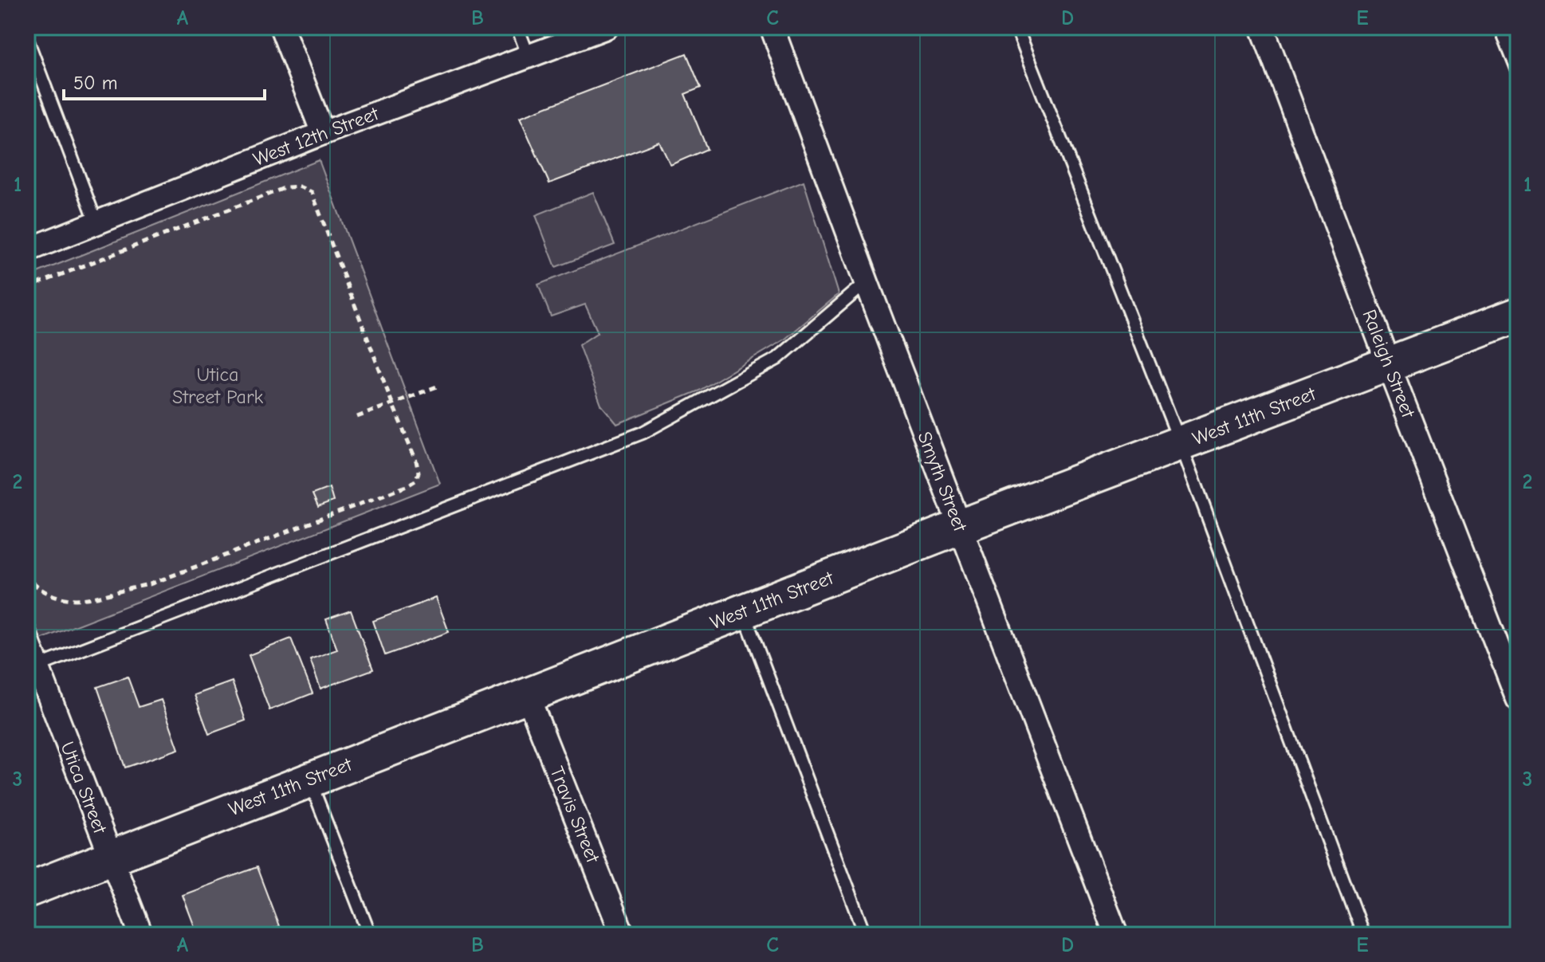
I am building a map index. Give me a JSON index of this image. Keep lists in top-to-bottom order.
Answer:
{
  "streets": {
    "main road": ["West 11th Street"],
    "street": [
      "West 12th Street",
      "Raleigh Street",
      "Smyth Street",
      "Utica Street",
      "Travis Street"
    ]
  },
  "crossings": [
    ["Raleigh Street", "West 11th Street"],
    ["West 11th Street", "Smyth Street"],
    ["West 11th Street", "Utica Street"],
    ["West 11th Street", "Travis Street"]
  ],
  "parks": ["Utica Street Park"],
  "scale_bar": "50 m",
  "grid": {
    "columns": [
      "A",
      "B",
      "C",
      "D",
      "E"
    ],
    "rows": ["1", "2", "3"]
  }
}
